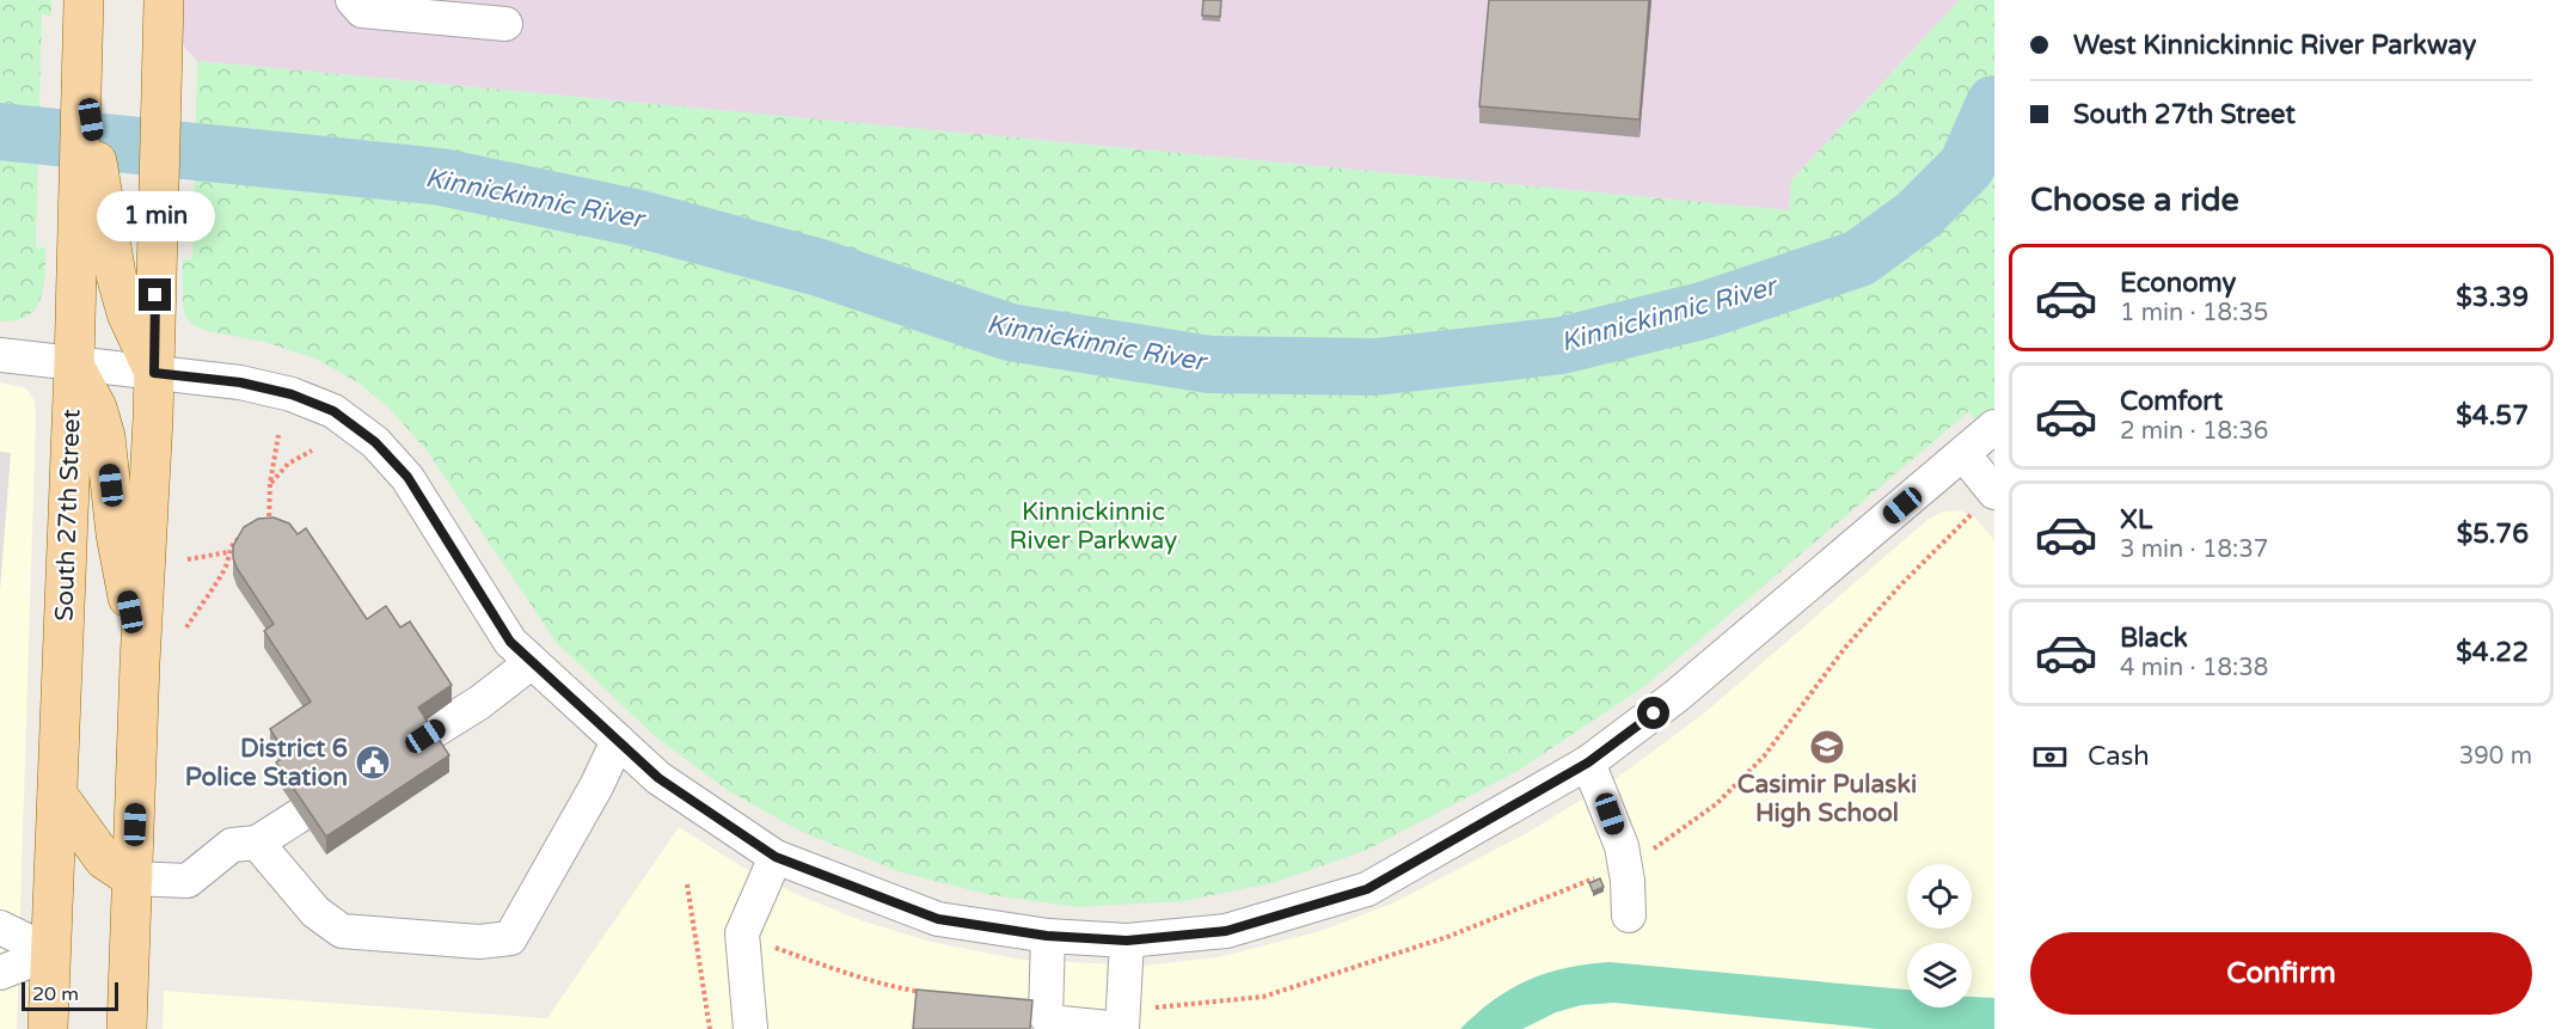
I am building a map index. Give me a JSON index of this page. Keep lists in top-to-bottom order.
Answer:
{
  "streets": {
    "main road": ["South 27th Street"]
  },
  "water": ["Kinnickinnic River"],
  "parks": ["Kinnickinnic River Parkway"],
  "places": {
    "school or university": ["Casimir Pulaski High School"],
    "public building": ["District 6 Police Station"]
  },
  "scale_bar": "20 m",
  "page": {
    "banner": ["West Kinnickinnic River Parkway", "South 27th Street"],
    "heading": "Choose a ride",
    "bubble": "1 min",
    "list": [
      {
        "name": "Economy",
        "note": "1 min · 18:35",
        "value": "$3.39"
      },
      {
        "name": "Comfort",
        "note": "2 min · 18:36",
        "value": "$4.57"
      },
      {
        "name": "XL",
        "note": "3 min · 18:37",
        "value": "$5.76"
      },
      {
        "name": "Black",
        "note": "4 min · 18:38",
        "value": "$4.22"
      }
    ],
    "pay": ["Cash", "390 m"],
    "buttons": "Confirm",
    "scale": "20 m"
  }
}
